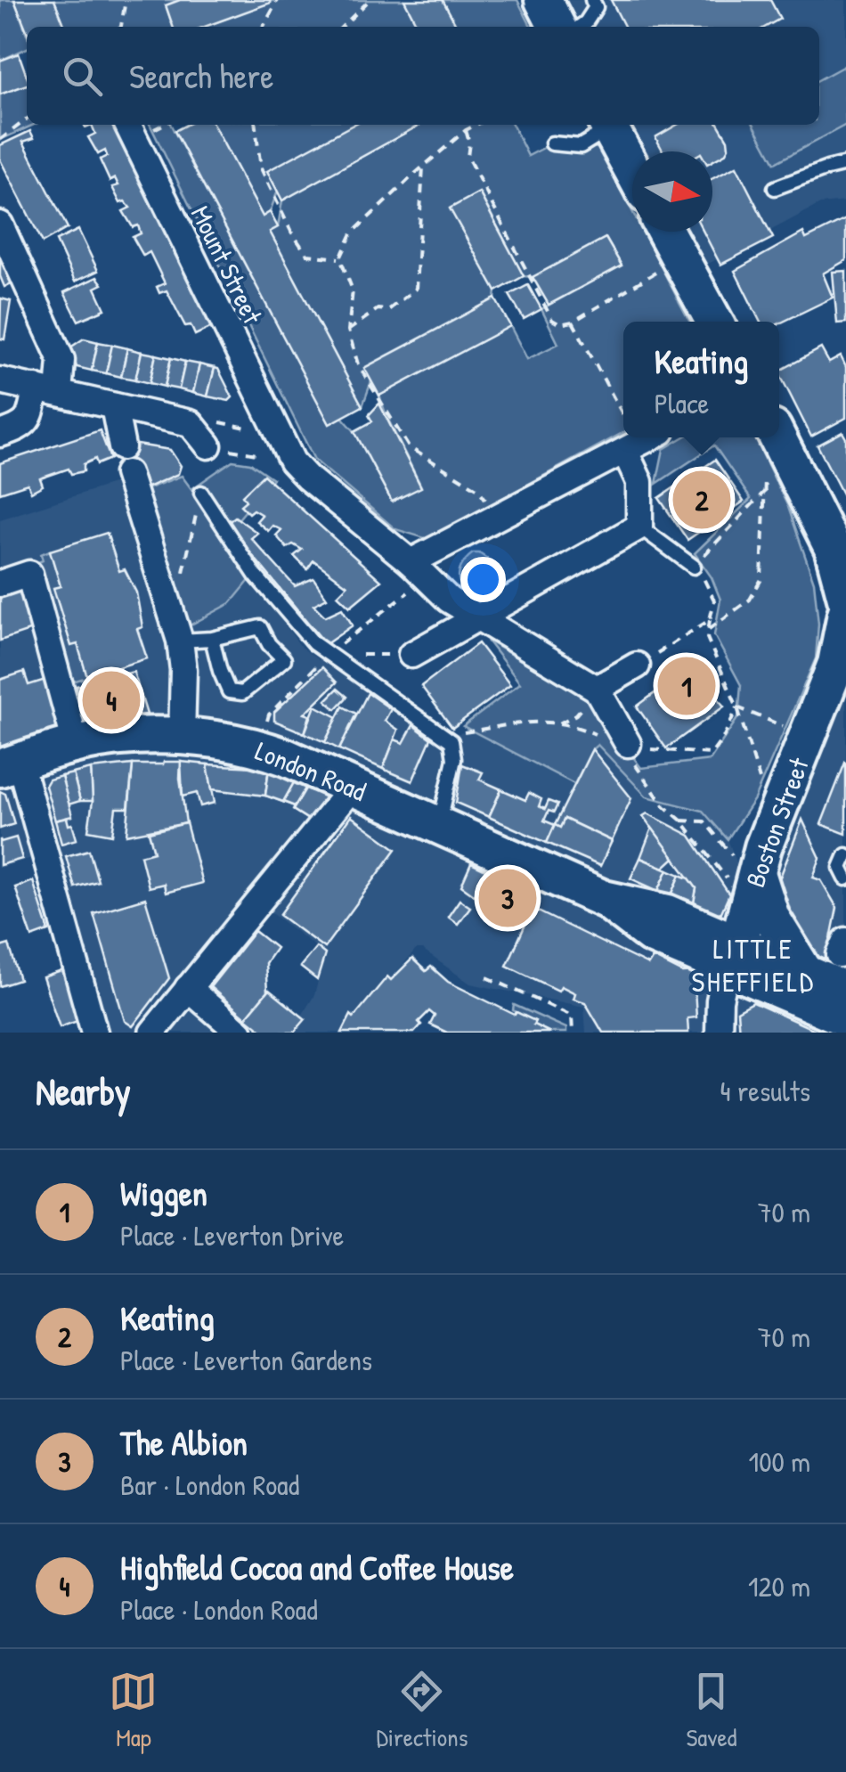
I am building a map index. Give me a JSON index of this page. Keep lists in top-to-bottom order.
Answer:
{
  "streets": {
    "main road": ["London Road", "Boston Street"],
    "street": ["Mount Street"]
  },
  "crossings": [
    ["London Road", "Boston Street"]
  ],
  "districts": ["LITTLE SHEFFIELD"],
  "north": "right",
  "page": {
    "search": "Search here",
    "popup": ["Keating", "Place"],
    "pins": [
      "2",
      "1",
      "4",
      "3"
    ],
    "heading": ["Nearby", "4 results"],
    "list": [
      {
        "mark": "1",
        "name": "Wiggen",
        "note": "Place · Leverton Drive",
        "value": "70 m"
      },
      {
        "mark": "2",
        "name": "Keating",
        "note": "Place · Leverton Gardens",
        "value": "70 m"
      },
      {
        "mark": "3",
        "name": "The Albion",
        "note": "Bar · London Road",
        "value": "100 m"
      },
      {
        "mark": "4",
        "name": "Highfield Cocoa and Coffee House",
        "note": "Place · London Road",
        "value": "120 m"
      }
    ],
    "nav": ["Map", "Directions", "Saved"]
  }
}
